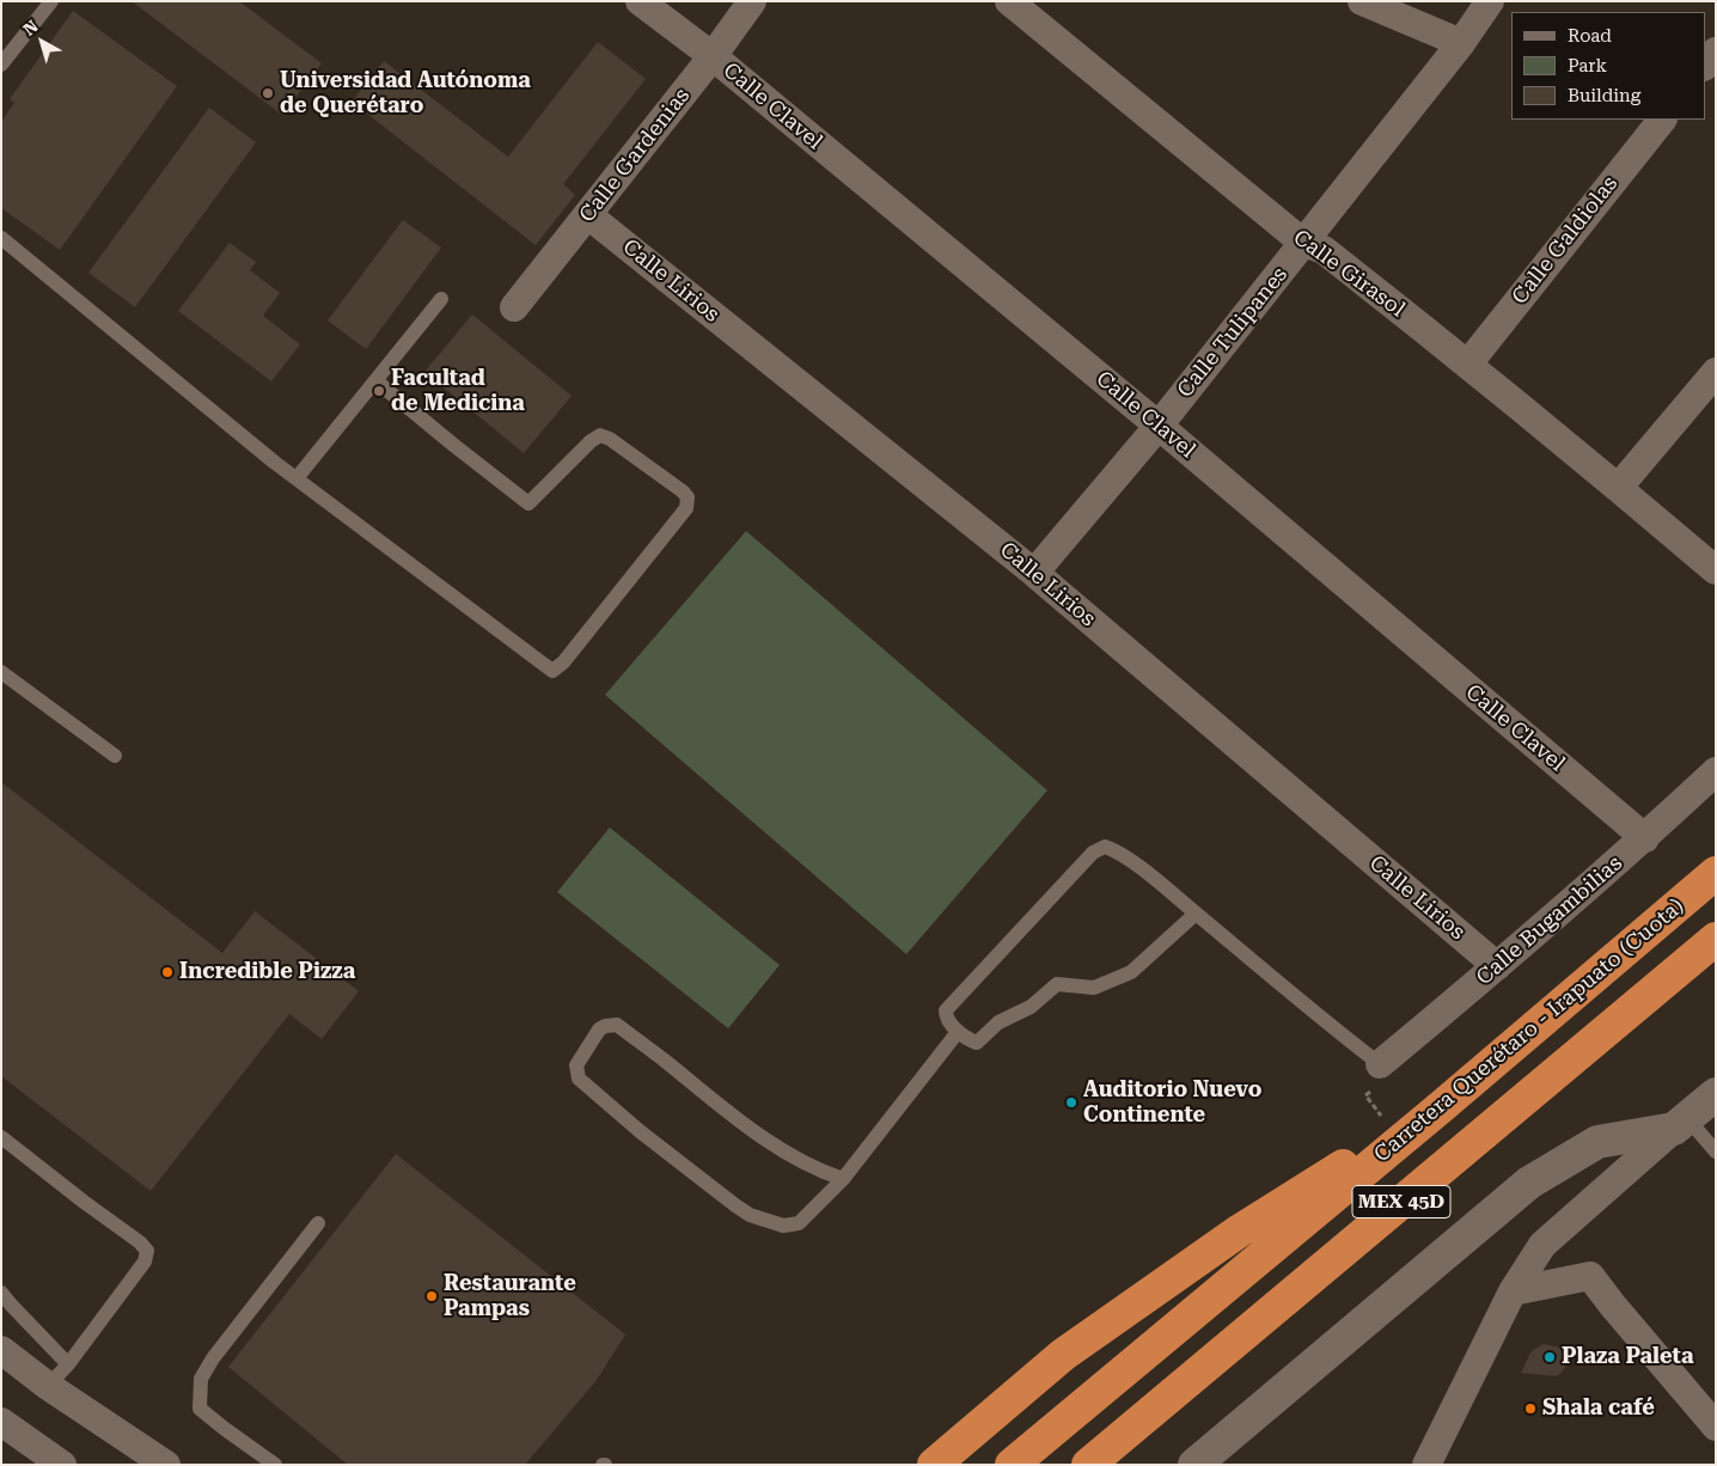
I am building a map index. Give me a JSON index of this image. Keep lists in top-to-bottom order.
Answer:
{
  "streets": {
    "highway": ["Carretera Querétaro - Irapuato (Cuota)", "MEX 45D"],
    "street": [
      "Calle Clavel",
      "Calle Gardenias",
      "Calle Galdiolas",
      "Calle Girasol",
      "Calle Lirios",
      "Calle Tulipanes",
      "Calle Bugambilias"
    ]
  },
  "crossings": [
    ["Calle Clavel", "Calle Gardenias"],
    ["Calle Clavel", "Calle Tulipanes"],
    ["Calle Clavel", "Calle Bugambilias"],
    ["Calle Gardenias", "Calle Lirios"],
    ["Calle Galdiolas", "Calle Girasol"],
    ["Calle Girasol", "Calle Tulipanes"],
    ["Calle Lirios", "Calle Tulipanes"],
    ["Calle Lirios", "Calle Bugambilias"]
  ],
  "places": [
    "Universidad Autónoma de Querétaro",
    "Facultad de Medicina",
    "Incredible Pizza",
    "Auditorio Nuevo Continente",
    "Restaurante Pampas",
    "Plaza Paleta",
    "Shala café"
  ],
  "legend": ["Road", "Park", "Building"],
  "north": "top left"
}
